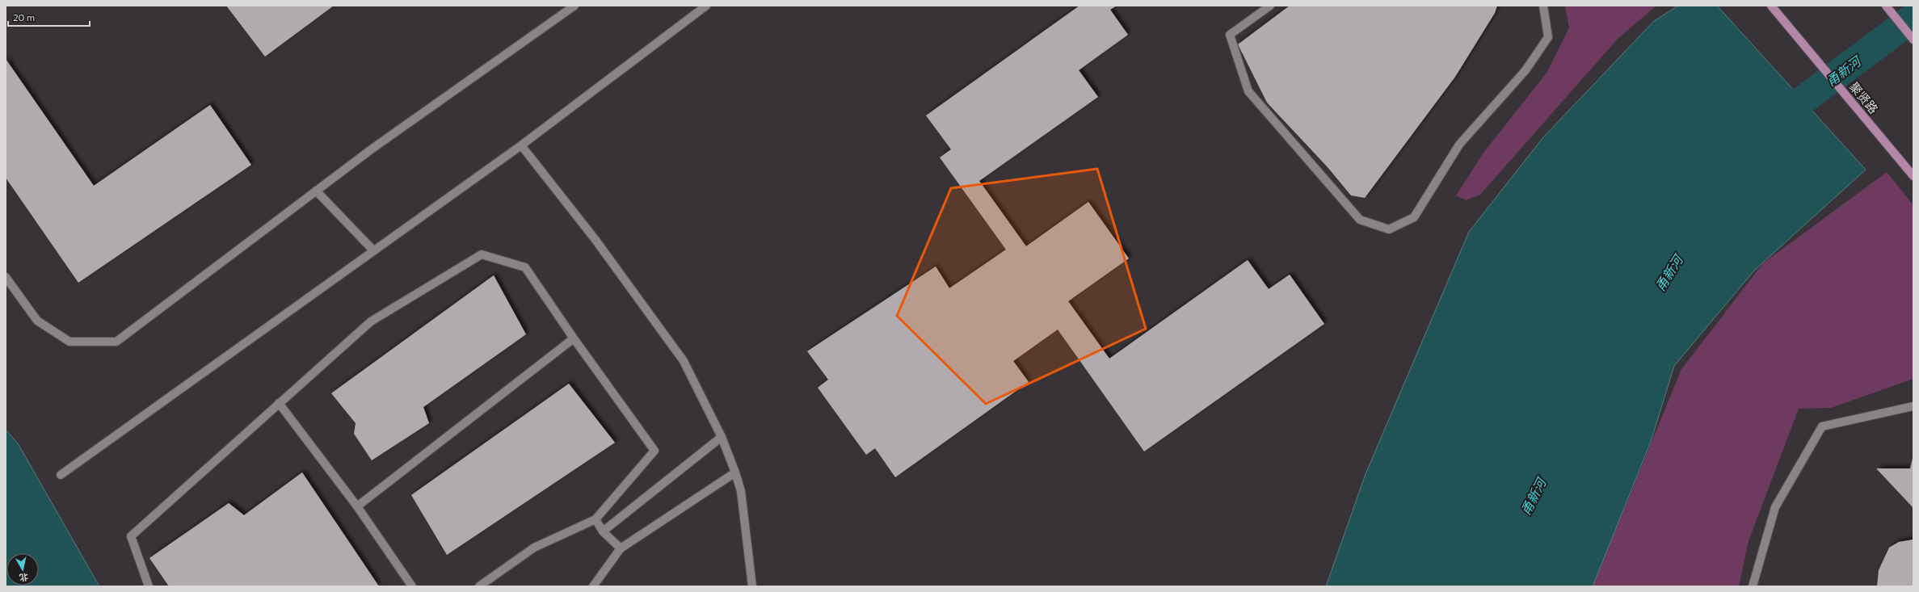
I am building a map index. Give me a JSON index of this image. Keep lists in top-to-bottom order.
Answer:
{
  "streets": {
    "main road": ["聚贤路"]
  },
  "water": ["甬新河"],
  "scale_bar": "20 m",
  "north": "bottom"
}
